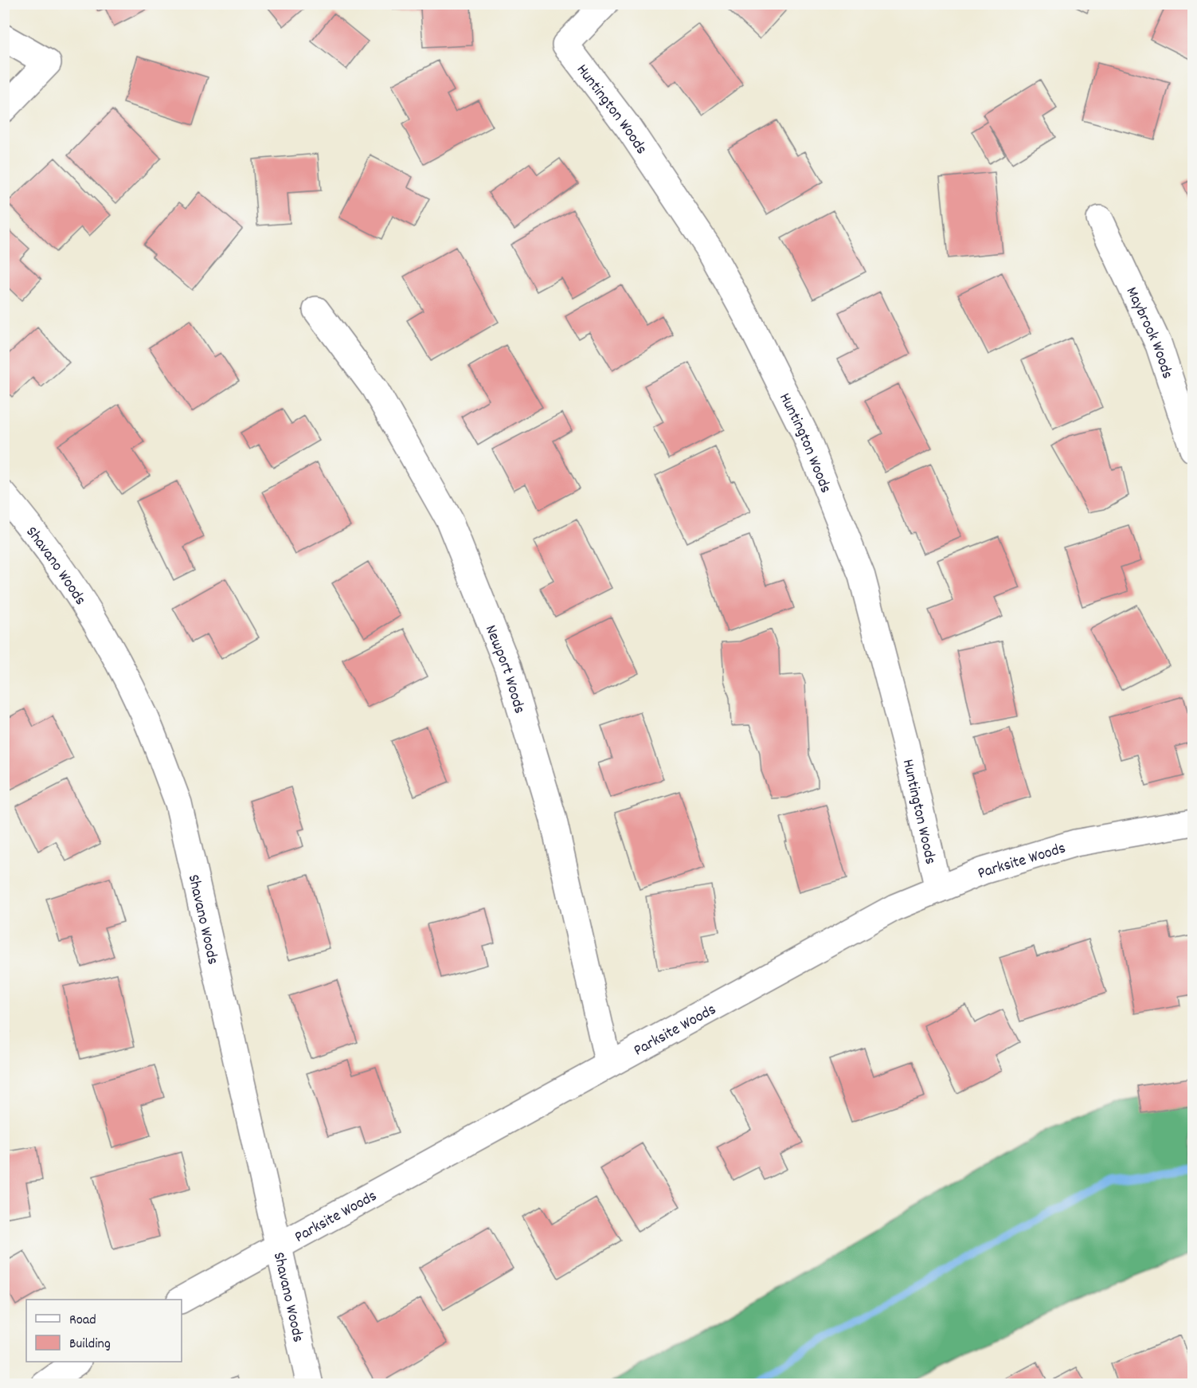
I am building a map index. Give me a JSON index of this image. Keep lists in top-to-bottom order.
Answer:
{
  "streets": {
    "street": [
      "Huntington Woods",
      "Maybrook Woods",
      "Shavano Woods",
      "Newport Woods",
      "Parksite Woods"
    ]
  },
  "crossings": [
    ["Huntington Woods", "Parksite Woods"],
    ["Shavano Woods", "Parksite Woods"],
    ["Newport Woods", "Parksite Woods"]
  ],
  "legend": ["Road", "Building"]
}
